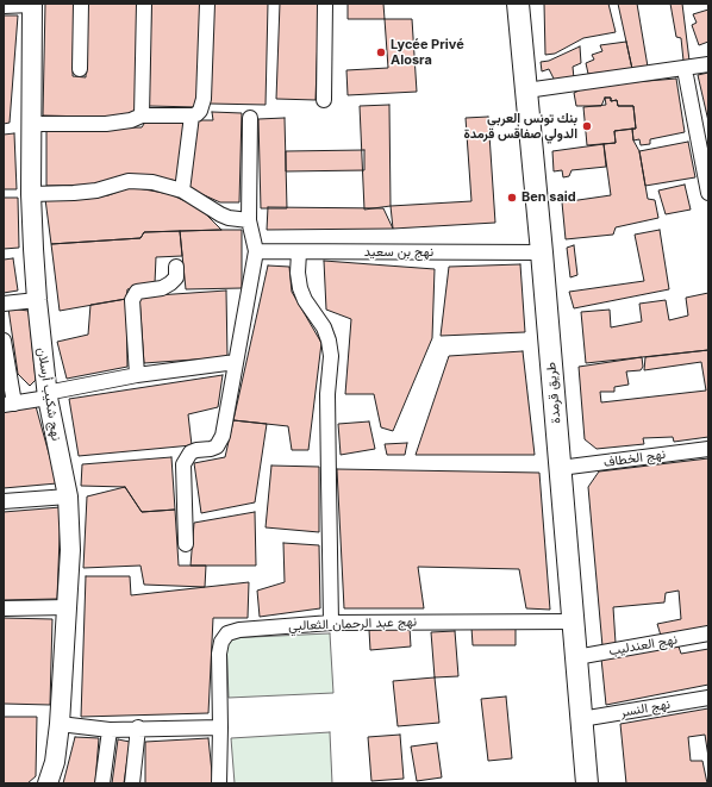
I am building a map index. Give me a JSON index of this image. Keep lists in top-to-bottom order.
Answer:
{
  "streets": {
    "main road": ["طريق قرمدة"],
    "street": [
      "نهج بن سعيد",
      "نهج شكيب أرسلان",
      "نهج الخطاف",
      "نهج عبد الرحمان الثعالبي",
      "نهج العندليب",
      "نهج النسر"
    ]
  },
  "crossings": [
    ["نهج بن سعيد", "طريق قرمدة"],
    ["طريق قرمدة", "نهج الخطاف"],
    ["طريق قرمدة", "نهج عبد الرحمان الثعالبي"],
    ["طريق قرمدة", "نهج العندليب"],
    ["طريق قرمدة", "نهج النسر"]
  ],
  "places": ["Lycée Privé Alosra", "بنك تونس العربي الدولي صفاقس قرمدة", "Ben said"]
}
